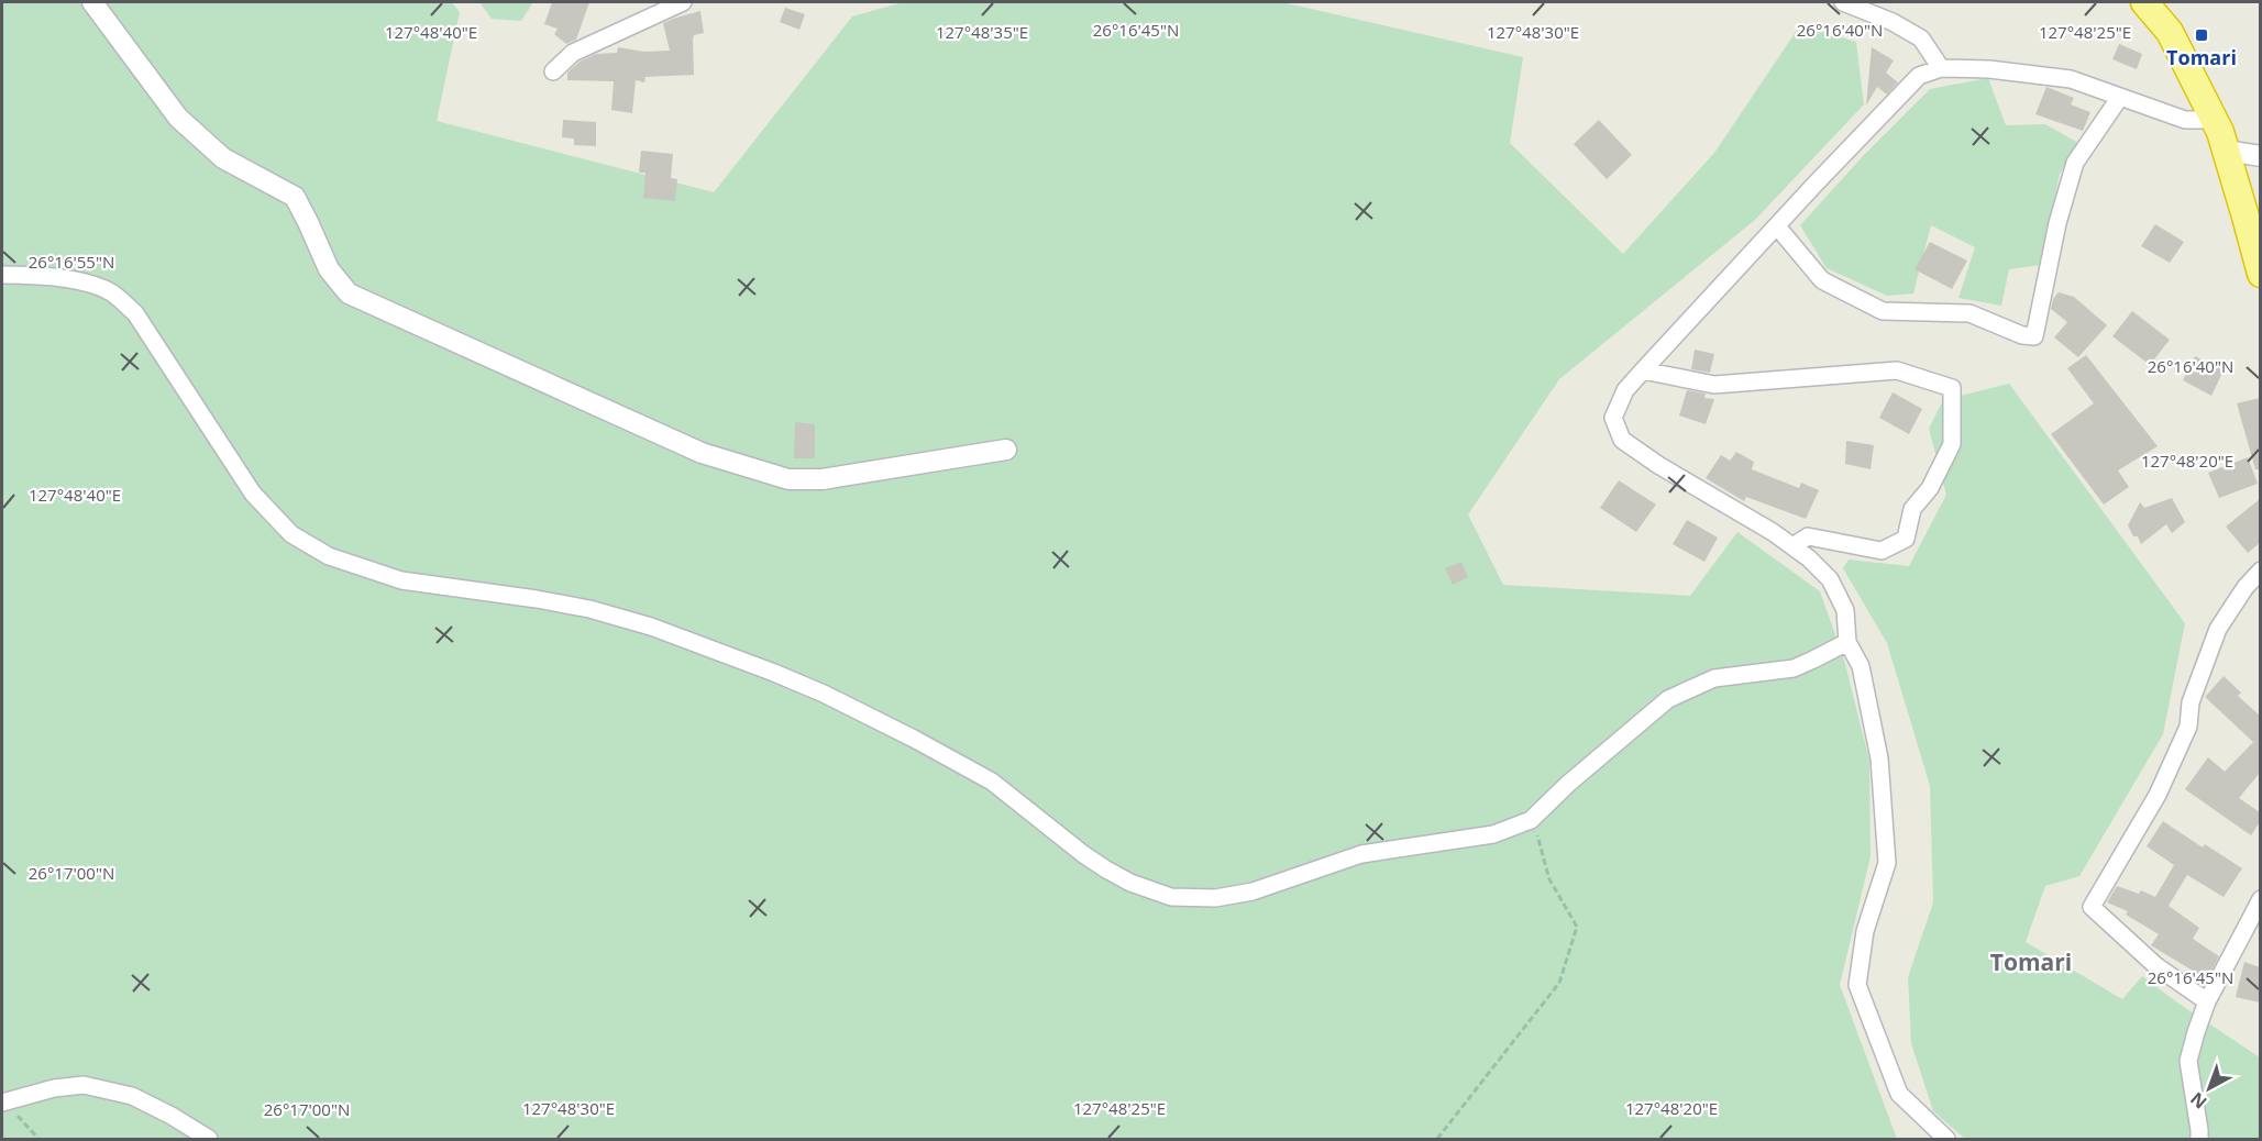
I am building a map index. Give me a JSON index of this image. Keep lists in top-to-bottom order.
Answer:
{
  "districts": ["Tomari"],
  "places": {
    "transit": ["Tomari"]
  },
  "north": "bottom left",
  "coordinates": [
    "26°16'45\"N",
    "26°16'40\"N",
    "127°48'40\"E",
    "127°48'35\"E",
    "127°48'30\"E",
    "127°48'25\"E",
    "26°16'55\"N",
    "127°48'20\"E",
    "26°17'00\"N"
  ]
}
